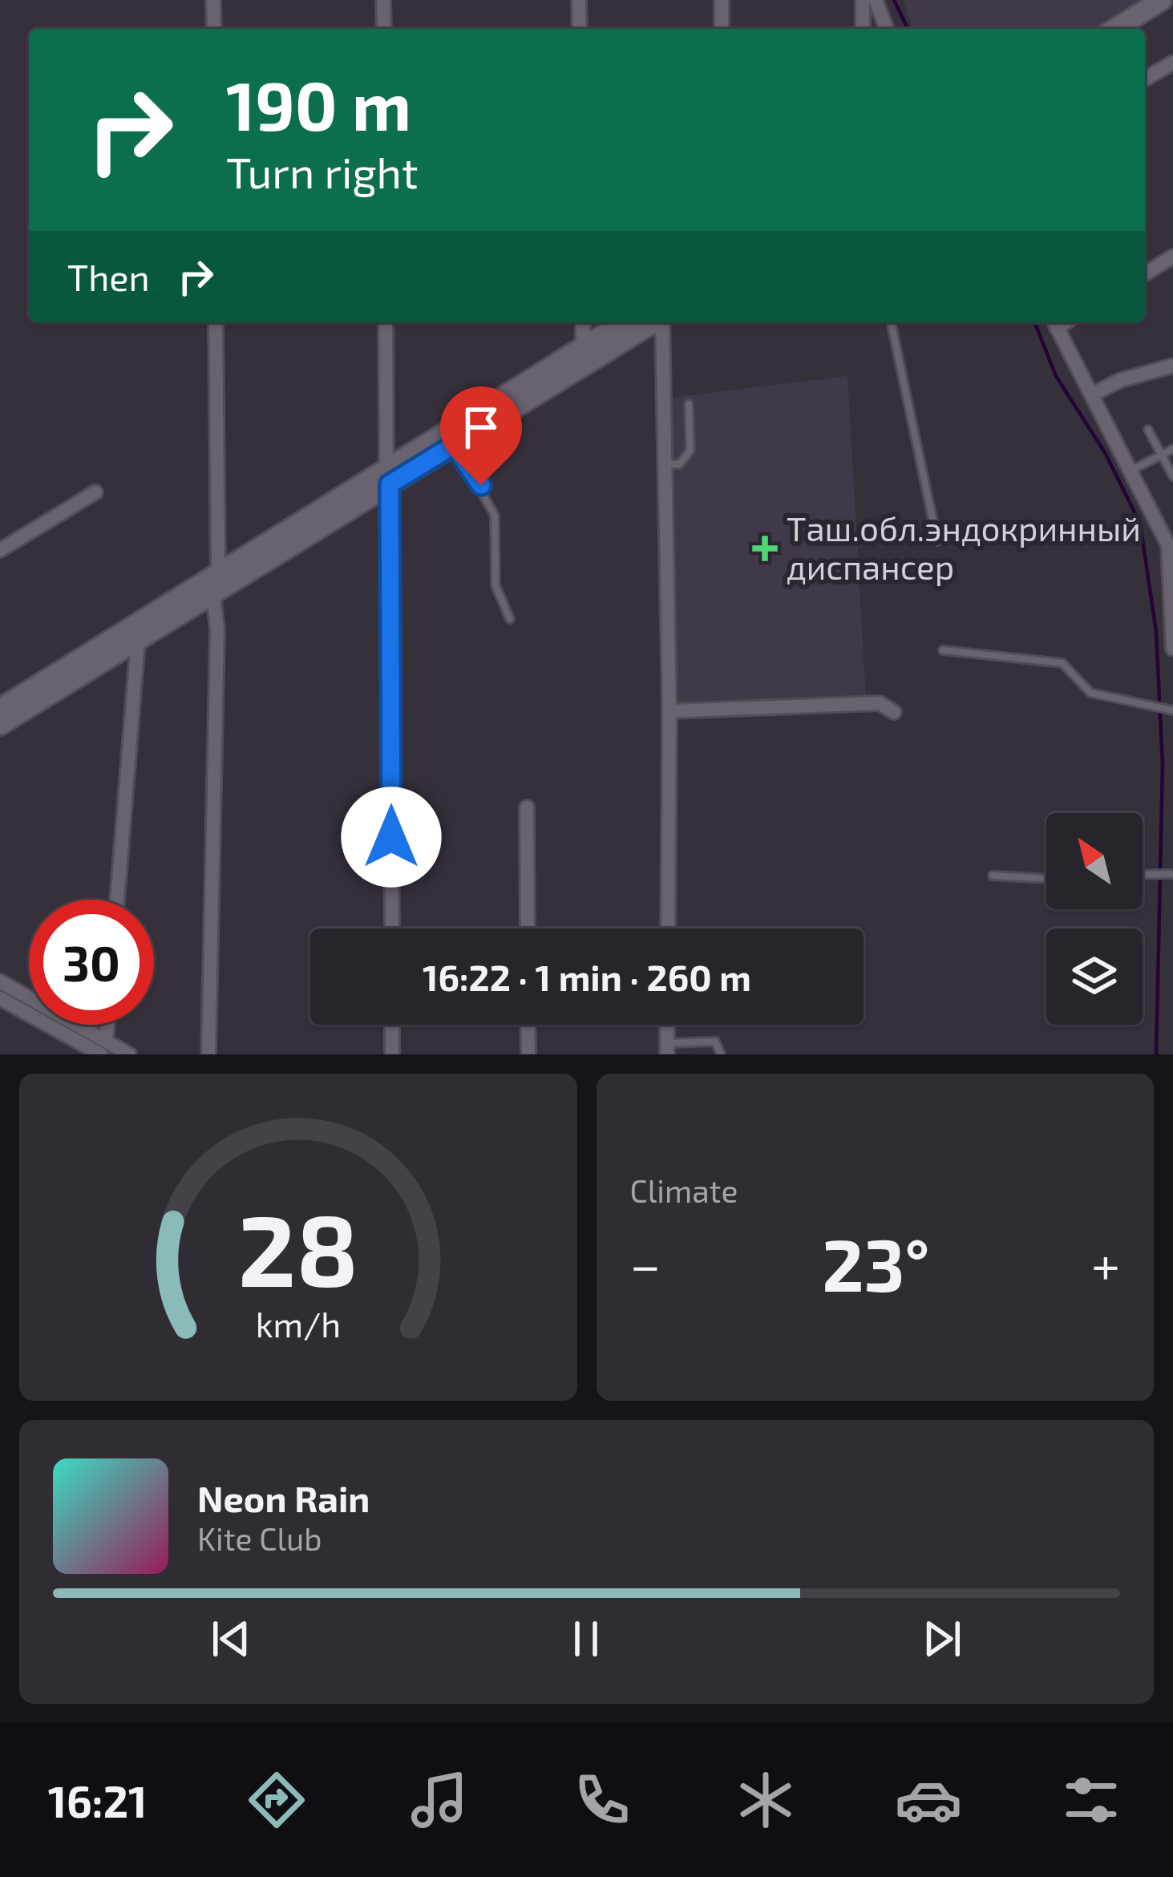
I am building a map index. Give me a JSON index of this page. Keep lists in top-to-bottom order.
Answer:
{
  "places": {
    "health": ["Таш.обл.эндокринный диспансер"]
  },
  "north": "top left",
  "page": {
    "turn": ["190 m", "Turn right"],
    "then": "Then",
    "limit": "30",
    "trip": "16:22 · 1 min · 260 m",
    "tile": "Climate",
    "heat": ["−", "23°", "+"],
    "song": ["Neon Rain", "Kite Club"],
    "tabs": "16:21",
    "gauge": ["28", "km/h"]
  }
}
